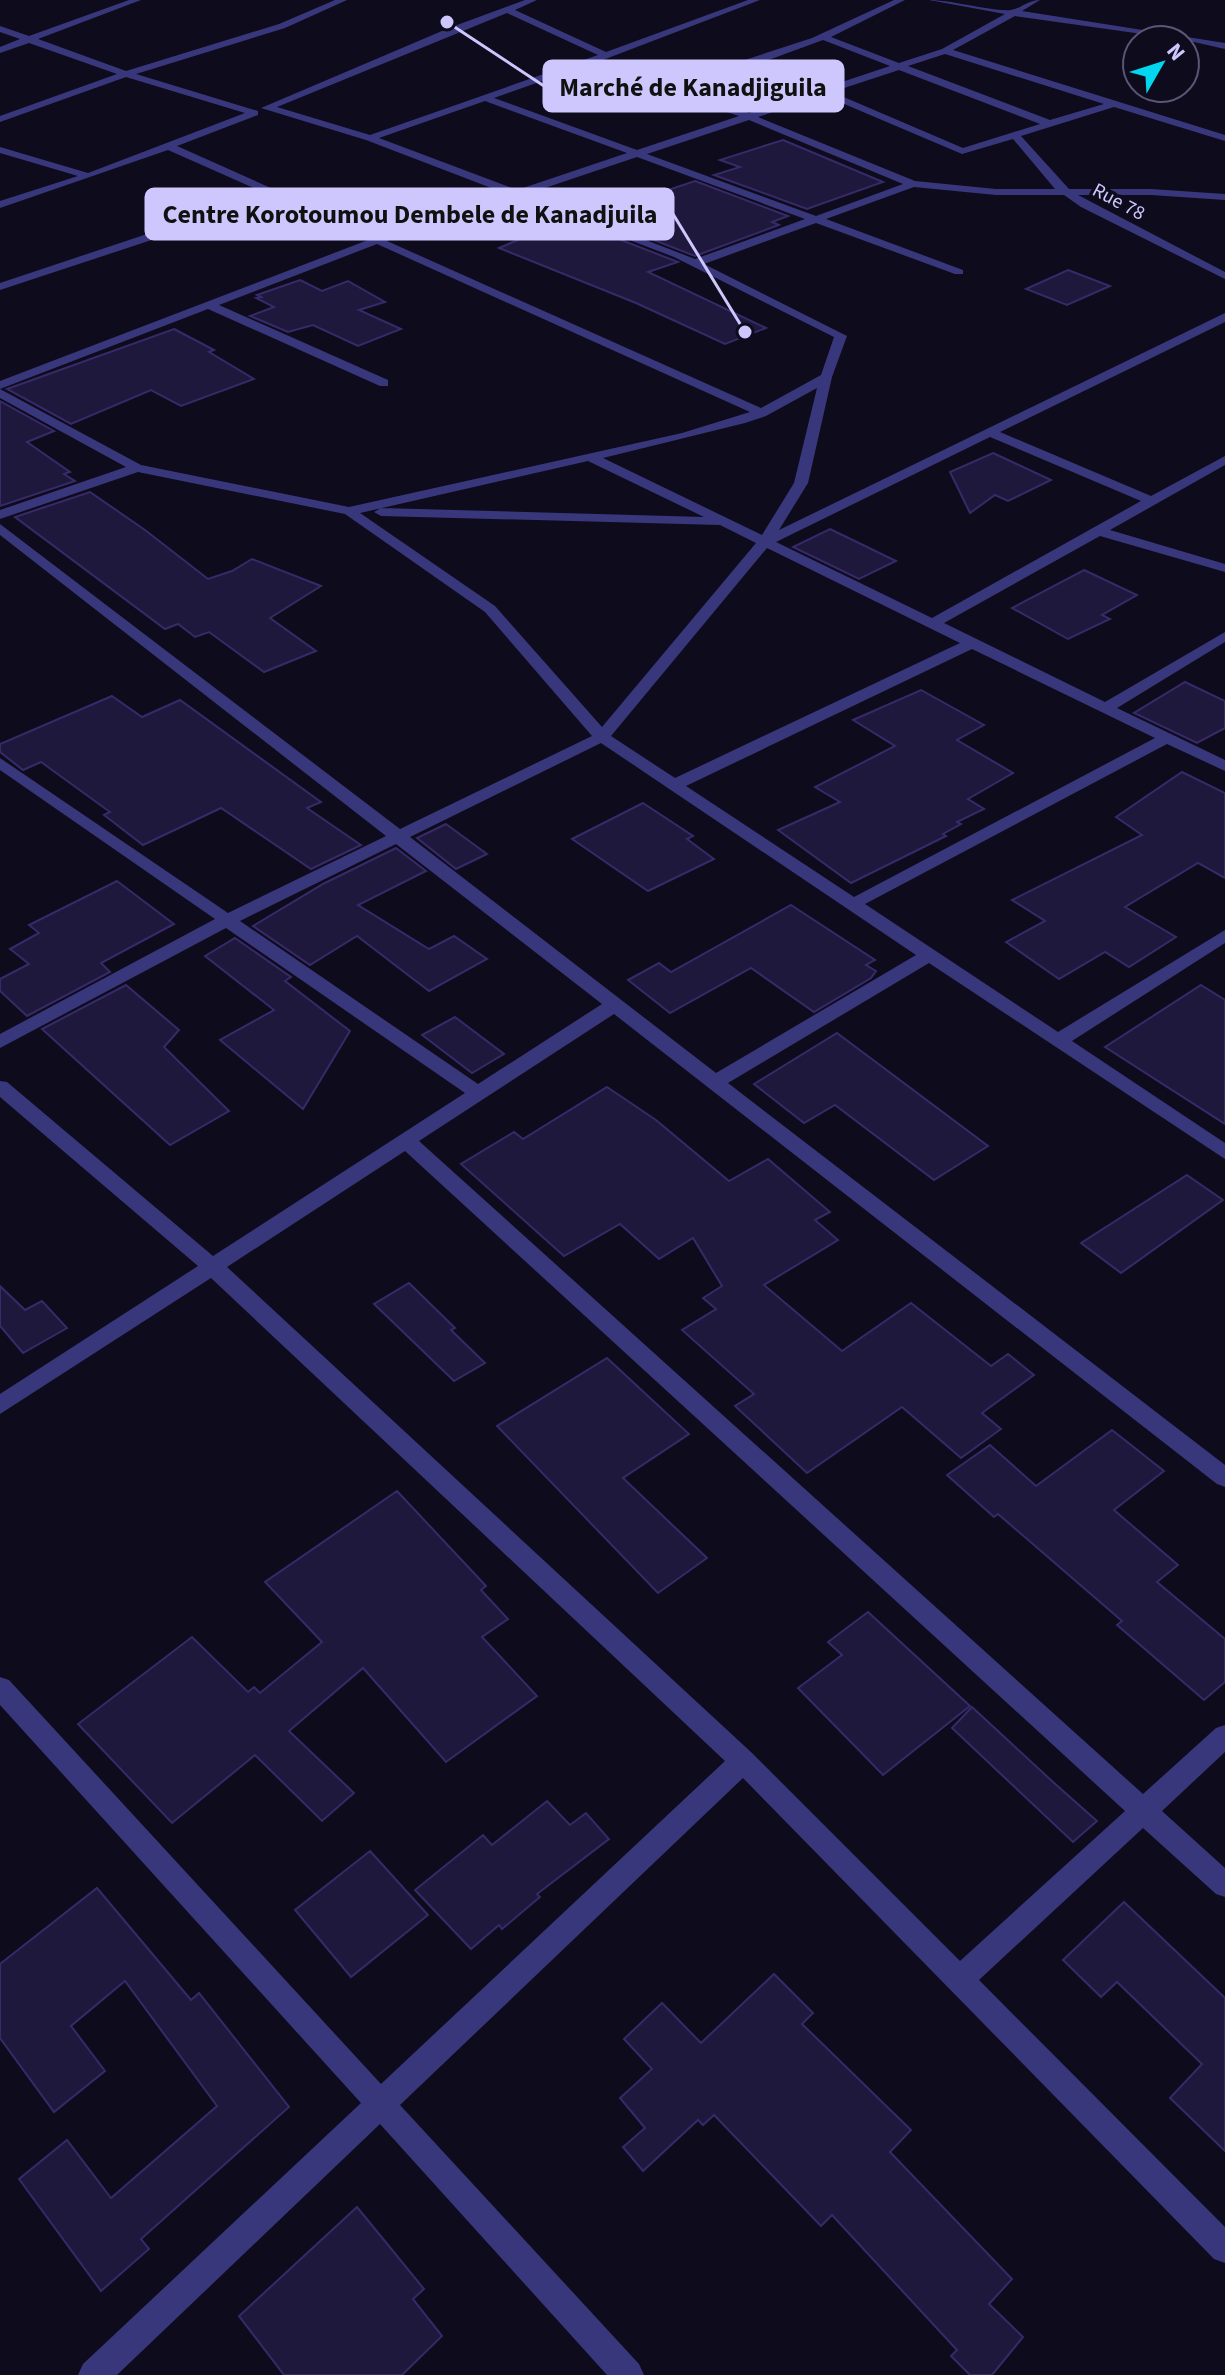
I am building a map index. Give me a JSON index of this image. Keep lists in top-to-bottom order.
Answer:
{
  "streets": {
    "street": ["Rue 78"]
  },
  "places": ["Marché de Kanadjiguila", "Centre Korotoumou Dembele de Kanadjuila"],
  "north": "top right"
}
